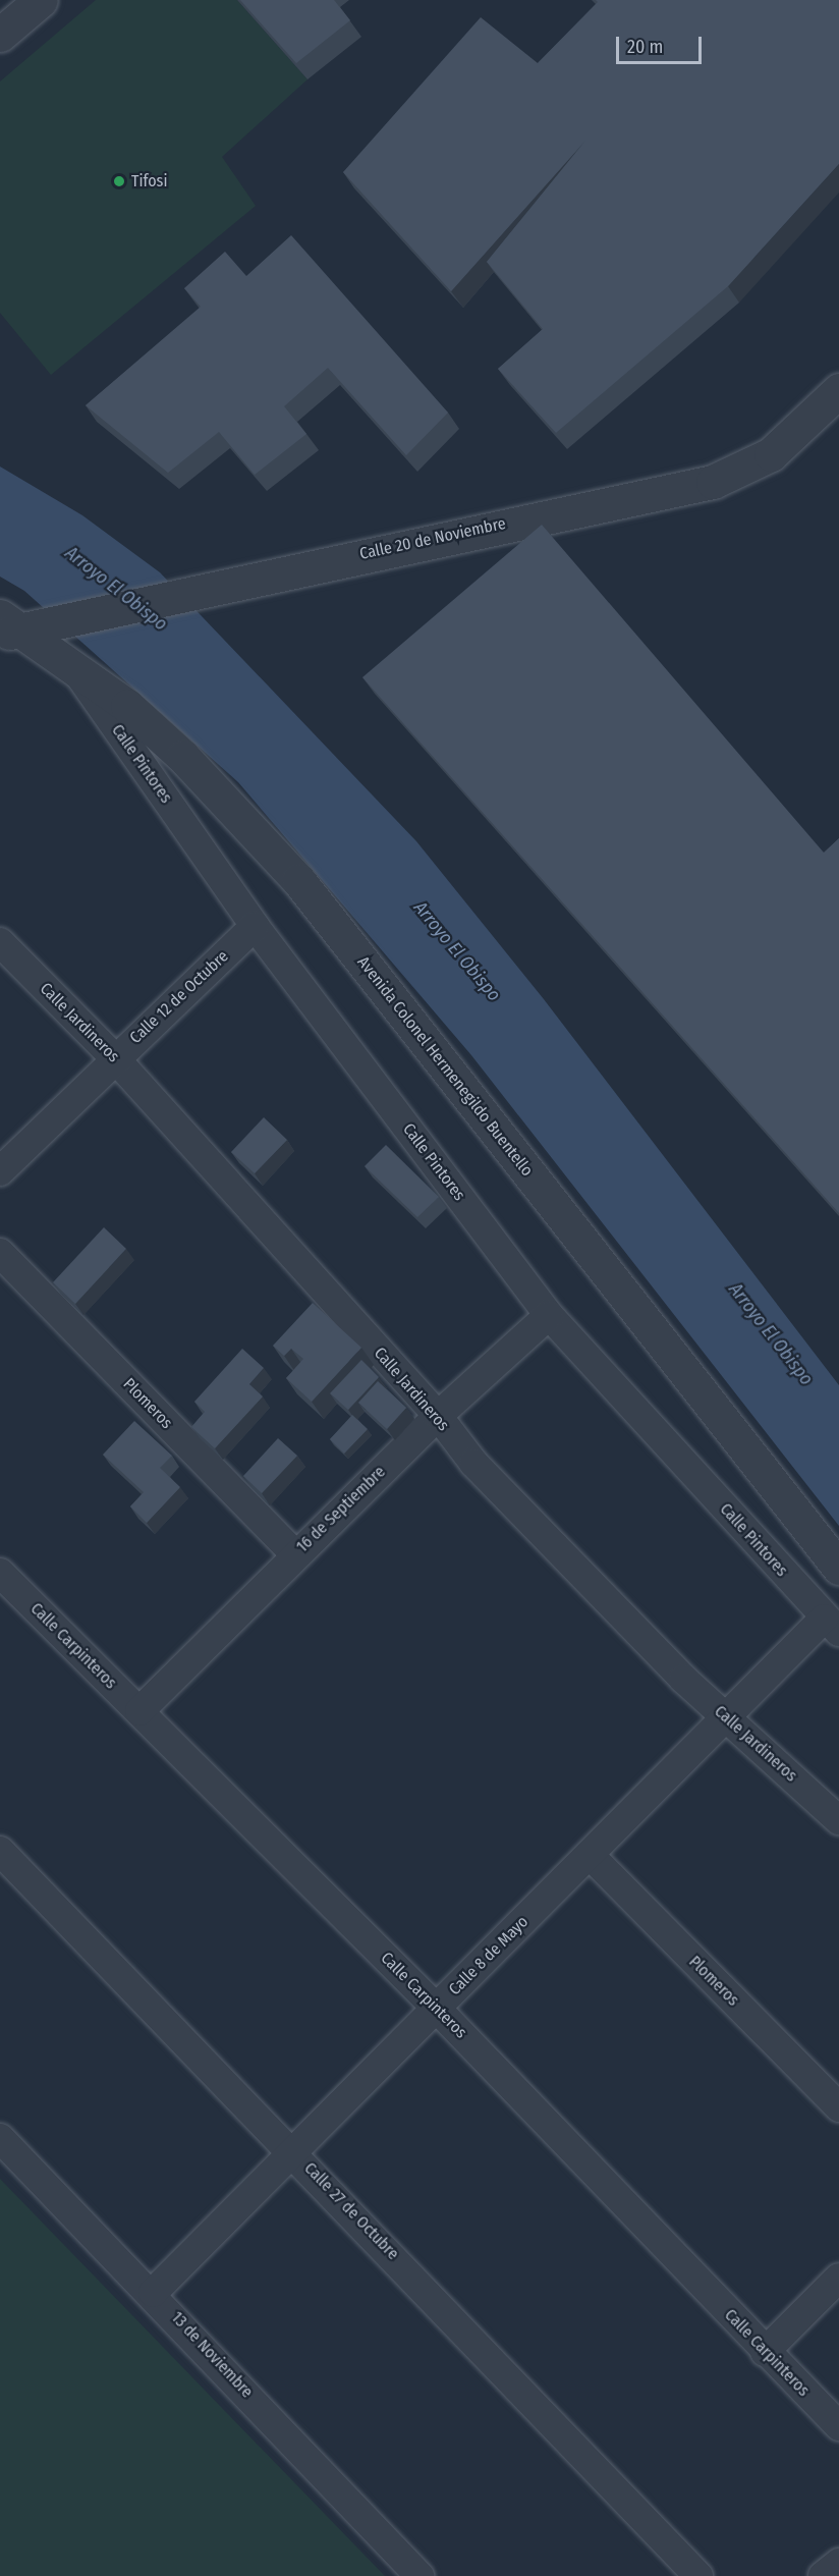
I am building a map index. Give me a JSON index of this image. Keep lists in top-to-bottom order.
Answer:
{
  "streets": {
    "street": [
      "Calle 20 de Noviembre",
      "Calle Pintores",
      "Calle 12 de Octubre",
      "Calle Jardineros",
      "Avenida Colonel Hermenegildo Buentello",
      "Plomeros",
      "16 de Septiembre",
      "Calle Carpinteros",
      "Calle 8 de Mayo",
      "Calle 27 de Octubre",
      "13 de Noviembre"
    ]
  },
  "crossings": [
    ["Calle 20 de Noviembre", "Avenida Colonel Hermenegildo Buentello"],
    ["Calle Pintores", "Calle 12 de Octubre"],
    ["Calle Pintores", "Avenida Colonel Hermenegildo Buentello"],
    ["Calle Pintores", "16 de Septiembre"],
    ["Calle Pintores", "Calle 8 de Mayo"],
    ["Calle 12 de Octubre", "Calle Jardineros"],
    ["Calle Jardineros", "16 de Septiembre"],
    ["Calle Jardineros", "Calle 8 de Mayo"],
    ["Plomeros", "16 de Septiembre"],
    ["Plomeros", "Calle 8 de Mayo"],
    ["16 de Septiembre", "Calle Carpinteros"],
    ["Calle Carpinteros", "Calle 8 de Mayo"],
    ["Calle 8 de Mayo", "Calle 27 de Octubre"],
    ["Calle 8 de Mayo", "13 de Noviembre"]
  ],
  "water": ["Arroyo El Obispo"],
  "places": ["Tifosi"],
  "scale_bar": "20 m"
}
